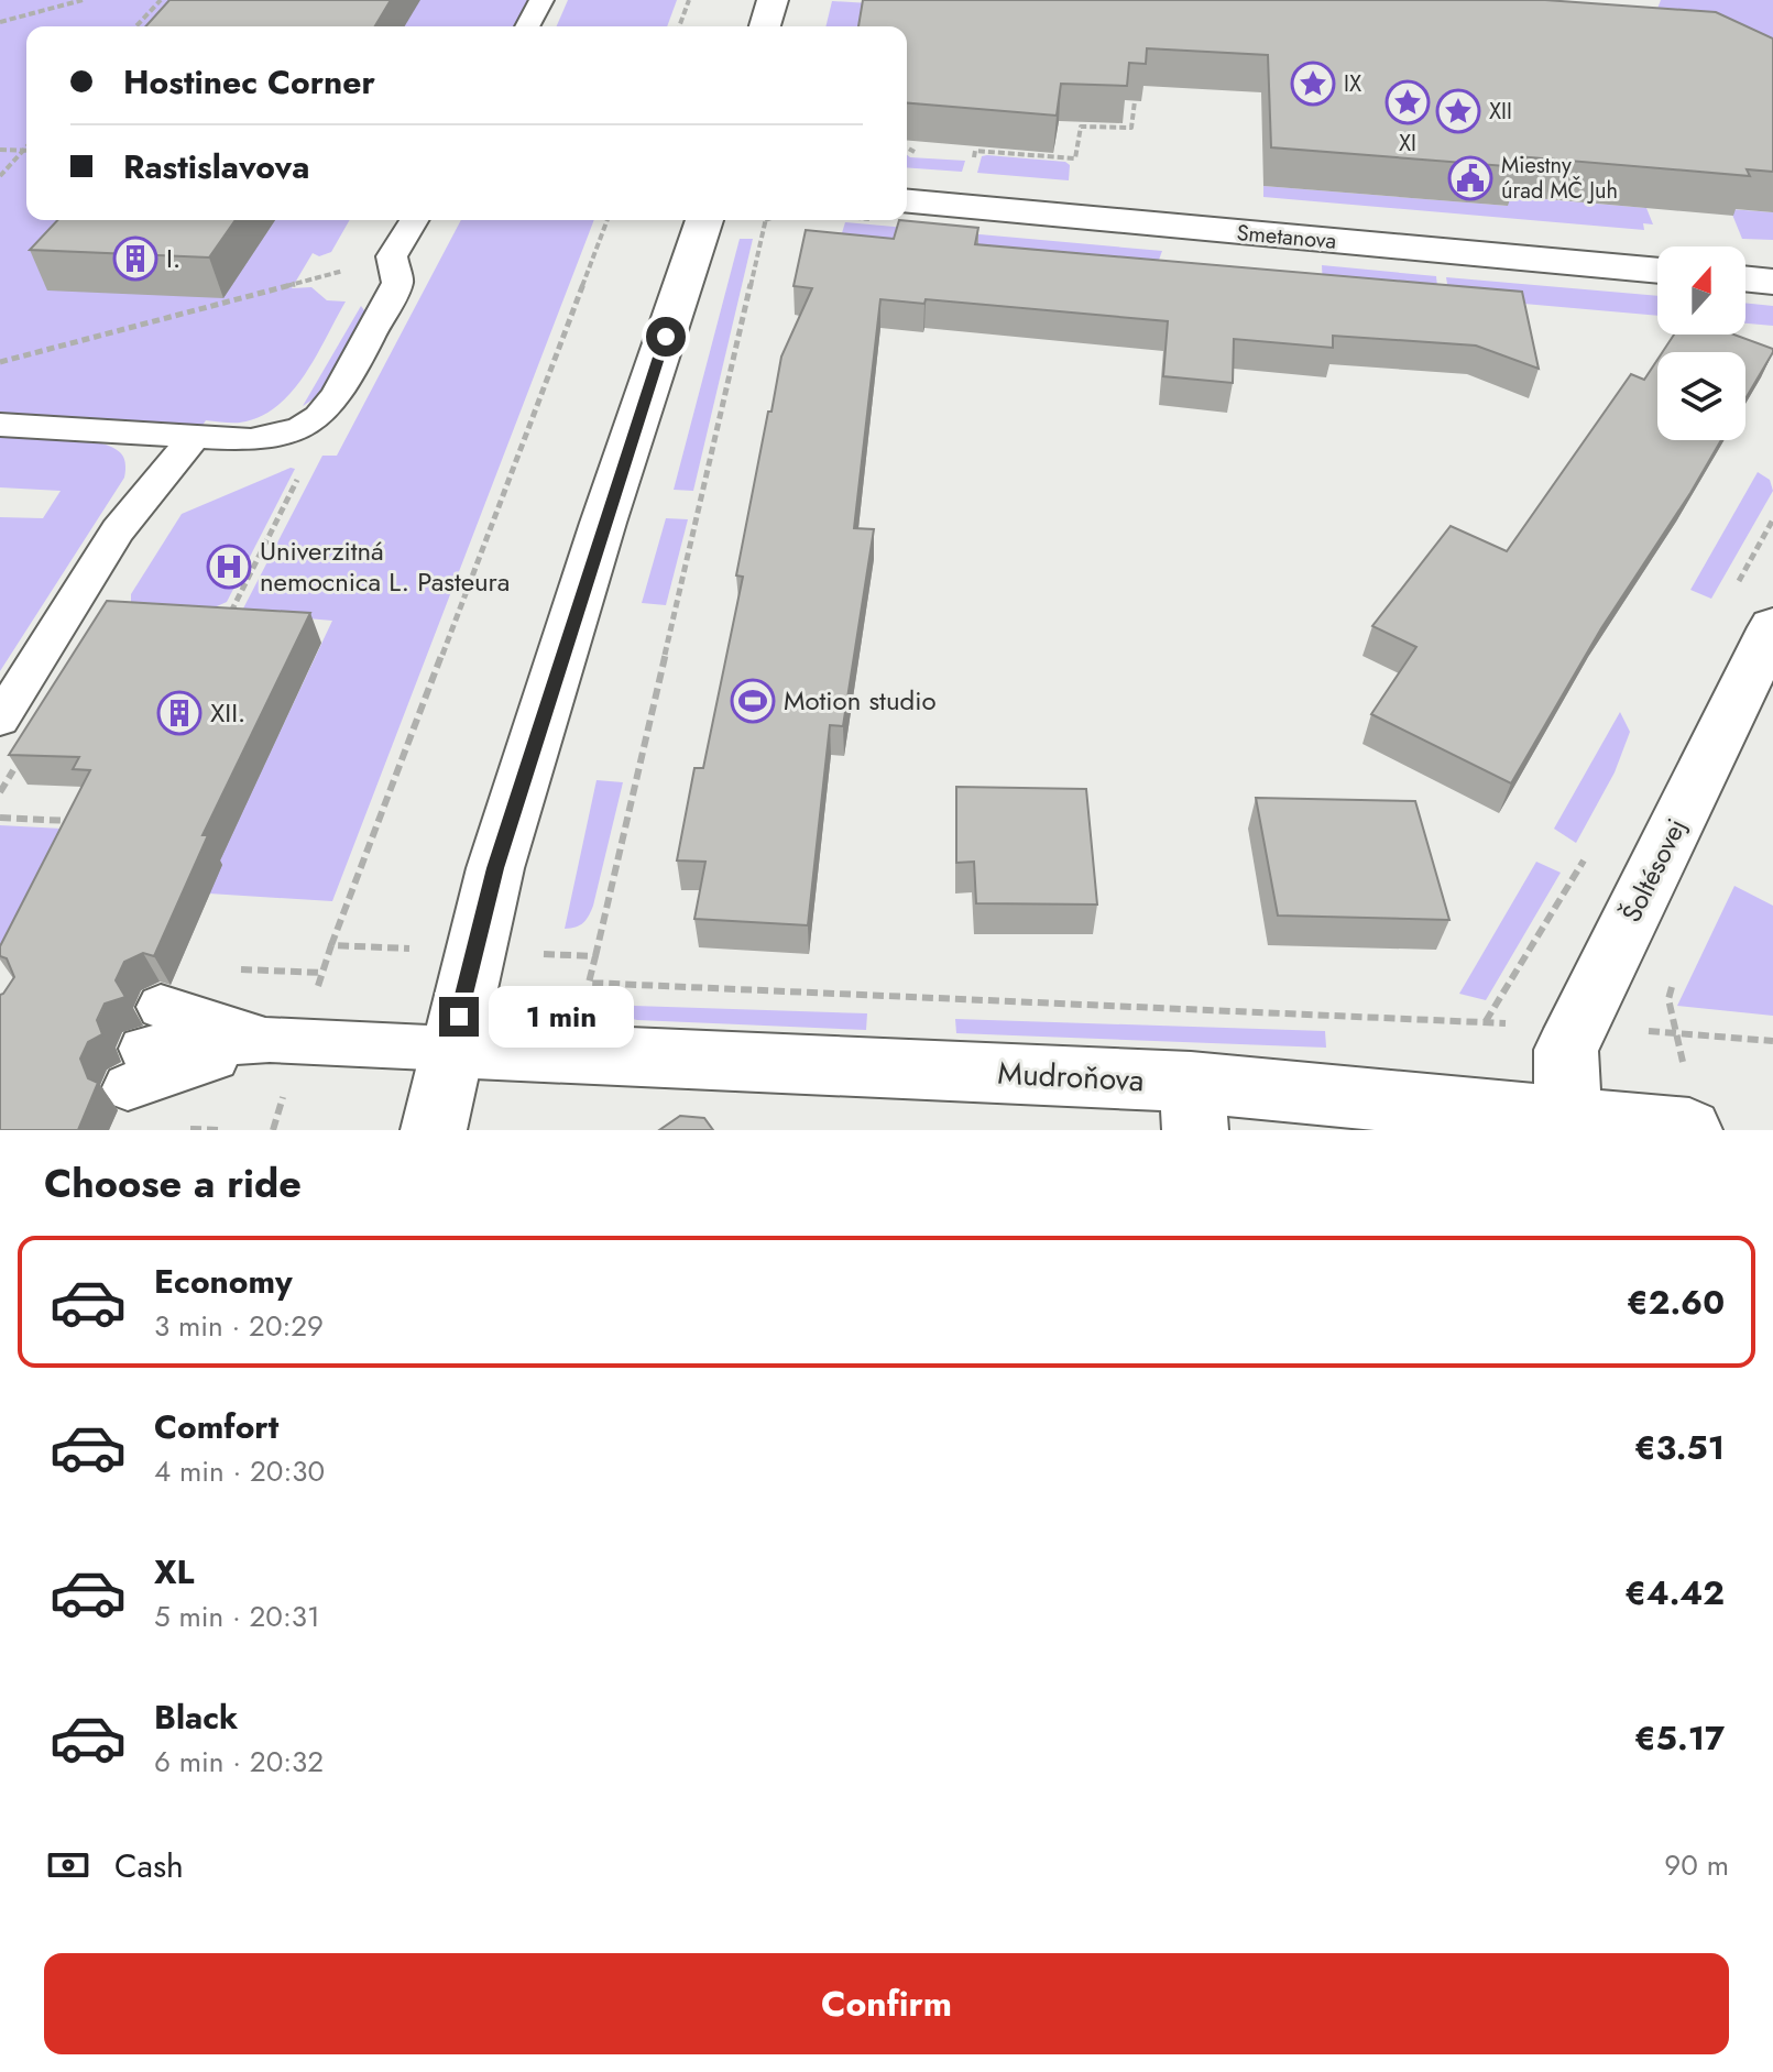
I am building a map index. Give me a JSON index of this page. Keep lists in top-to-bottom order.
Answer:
{
  "streets": {
    "street": ["Smetanova", "Šoltésovej", "Mudroňova"]
  },
  "crossings": [
    ["Šoltésovej", "Mudroňova"]
  ],
  "places": {
    "place": ["IX", "XI", "XII"],
    "public building": ["Miestny úrad MČ Juh"],
    "building": ["I.", "XII."],
    "hospital": ["Univerzitná nemocnica L. Pasteura"],
    "sports": ["Motion studio"]
  },
  "north": "top",
  "page": {
    "banner": ["Hostinec Corner", "Rastislavova"],
    "bubble": "1 min",
    "heading": "Choose a ride",
    "list": [
      {
        "name": "Economy",
        "note": "3 min · 20:29",
        "value": "€2.60"
      },
      {
        "name": "Comfort",
        "note": "4 min · 20:30",
        "value": "€3.51"
      },
      {
        "name": "XL",
        "note": "5 min · 20:31",
        "value": "€4.42"
      },
      {
        "name": "Black",
        "note": "6 min · 20:32",
        "value": "€5.17"
      }
    ],
    "pay": ["Cash", "90 m"],
    "buttons": "Confirm"
  }
}
